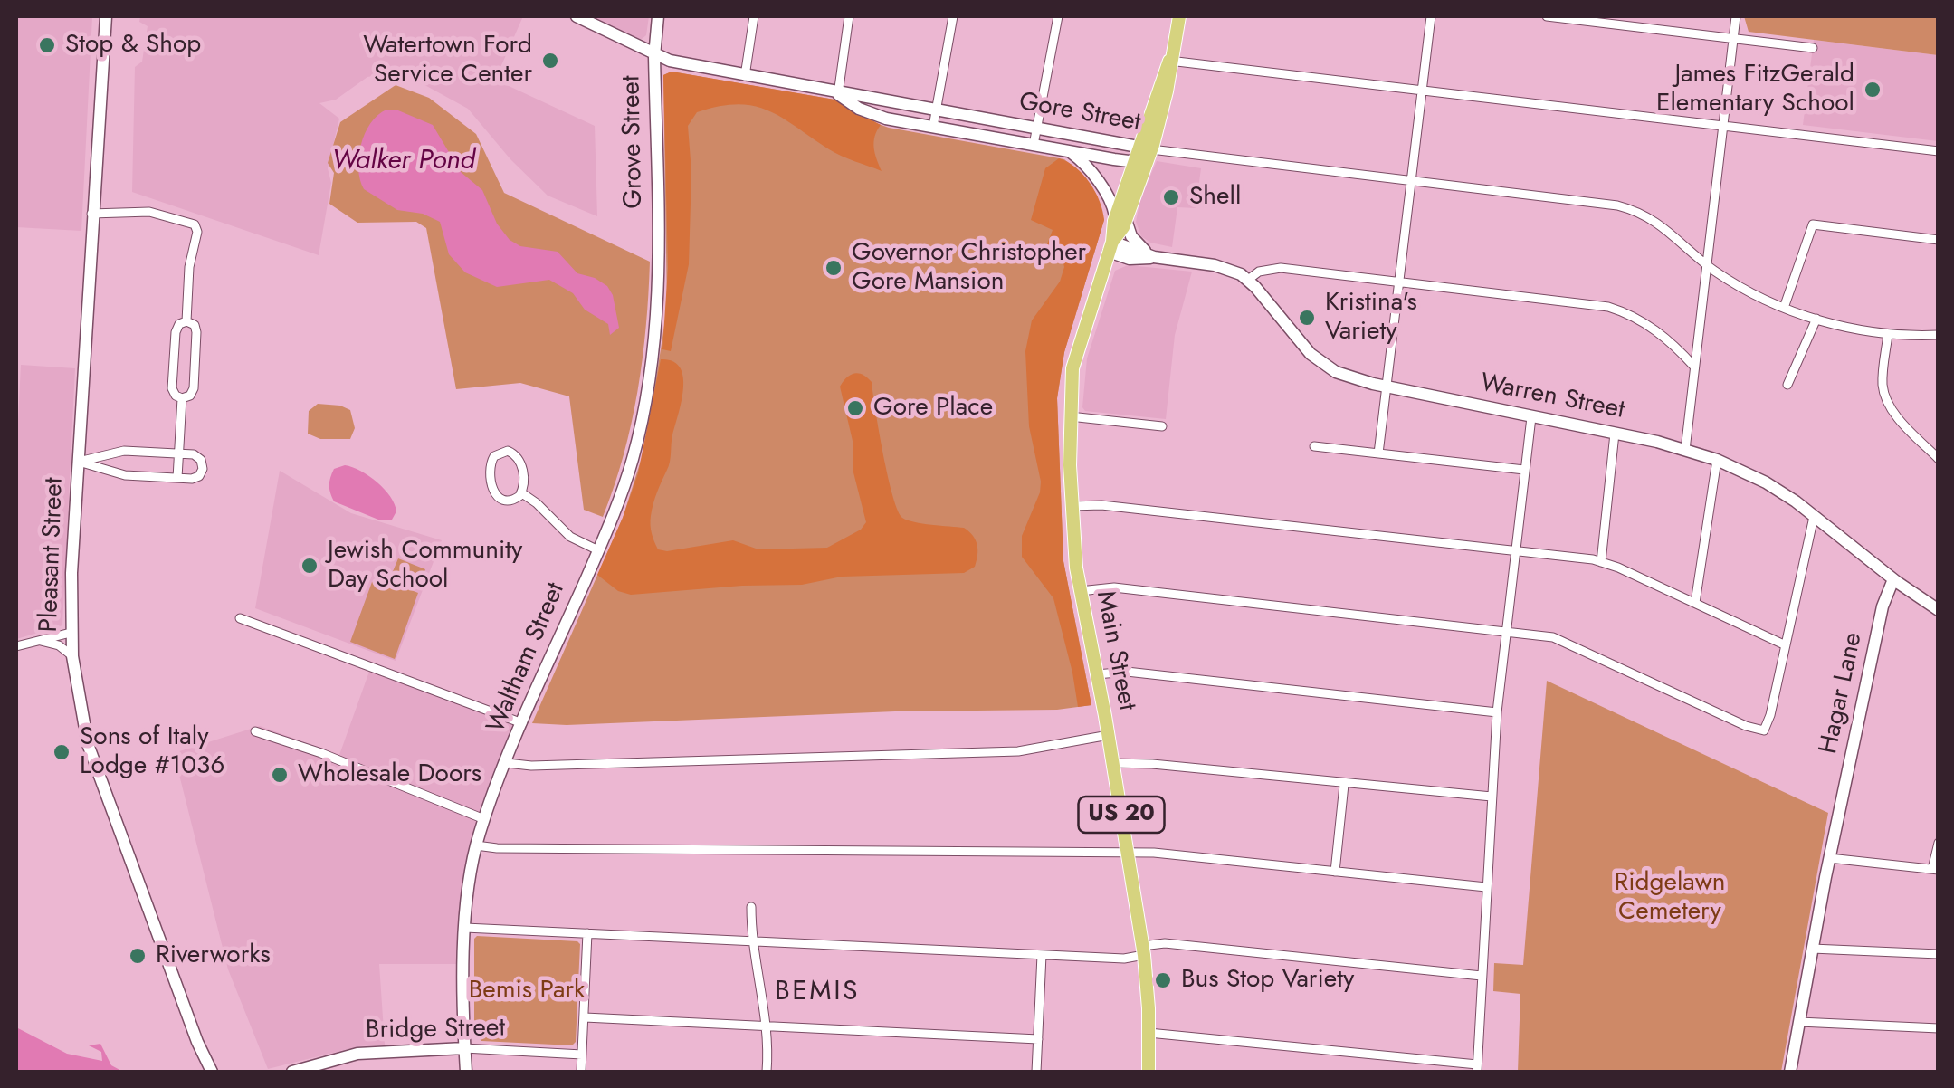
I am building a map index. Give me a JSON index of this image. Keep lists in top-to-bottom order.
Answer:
{
  "streets": {
    "main road": ["Main Street", "US 20"],
    "street": [
      "Gore Street",
      "Grove Street",
      "Warren Street",
      "Pleasant Street",
      "Waltham Street",
      "Hagar Lane",
      "Bridge Street"
    ]
  },
  "crossings": [
    ["Gore Street", "Grove Street"],
    ["Gore Street", "Main Street"],
    ["Grove Street", "Waltham Street"],
    ["Warren Street", "Hagar Lane"],
    ["Waltham Street", "Bridge Street"]
  ],
  "districts": ["BEMIS"],
  "water": ["Walker Pond"],
  "parks": ["Ridgelawn Cemetery", "Bemis Park"],
  "places": [
    "Stop & Shop",
    "Watertown Ford Service Center",
    "James FitzGerald Elementary School",
    "Shell",
    "Governor Christopher Gore Mansion",
    "Kristina's Variety",
    "Gore Place",
    "Jewish Community Day School",
    "Sons of Italy Lodge #1036",
    "Wholesale Doors",
    "Riverworks",
    "Bus Stop Variety"
  ]
}
